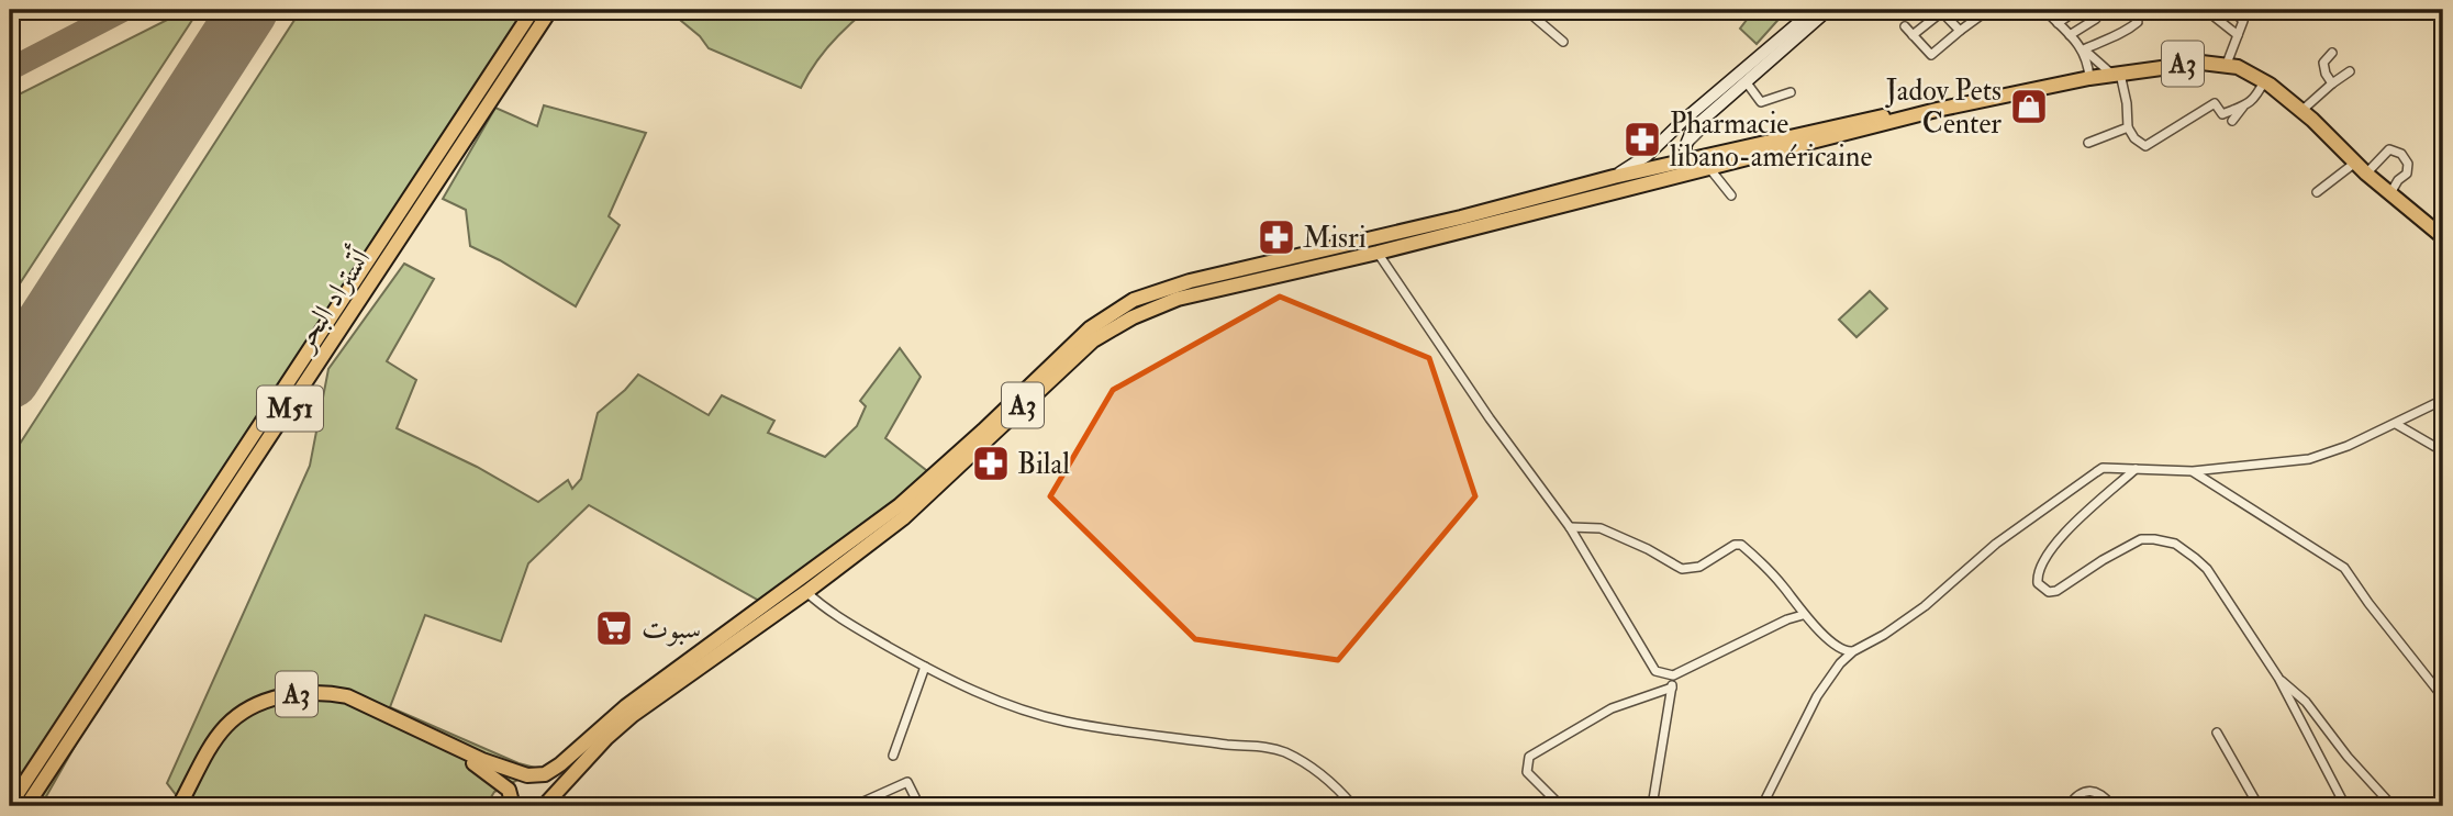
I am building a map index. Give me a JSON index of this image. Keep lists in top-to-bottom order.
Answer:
{
  "streets": {
    "highway": ["A3", "أتستراد البحر", "M51"]
  },
  "places": {
    "shop": ["Jadov Pets Center"],
    "pharmacy": ["Pharmacie libano-américaine", "Misri", "Bilal"],
    "supermarket": ["سبوت"]
  }
}
